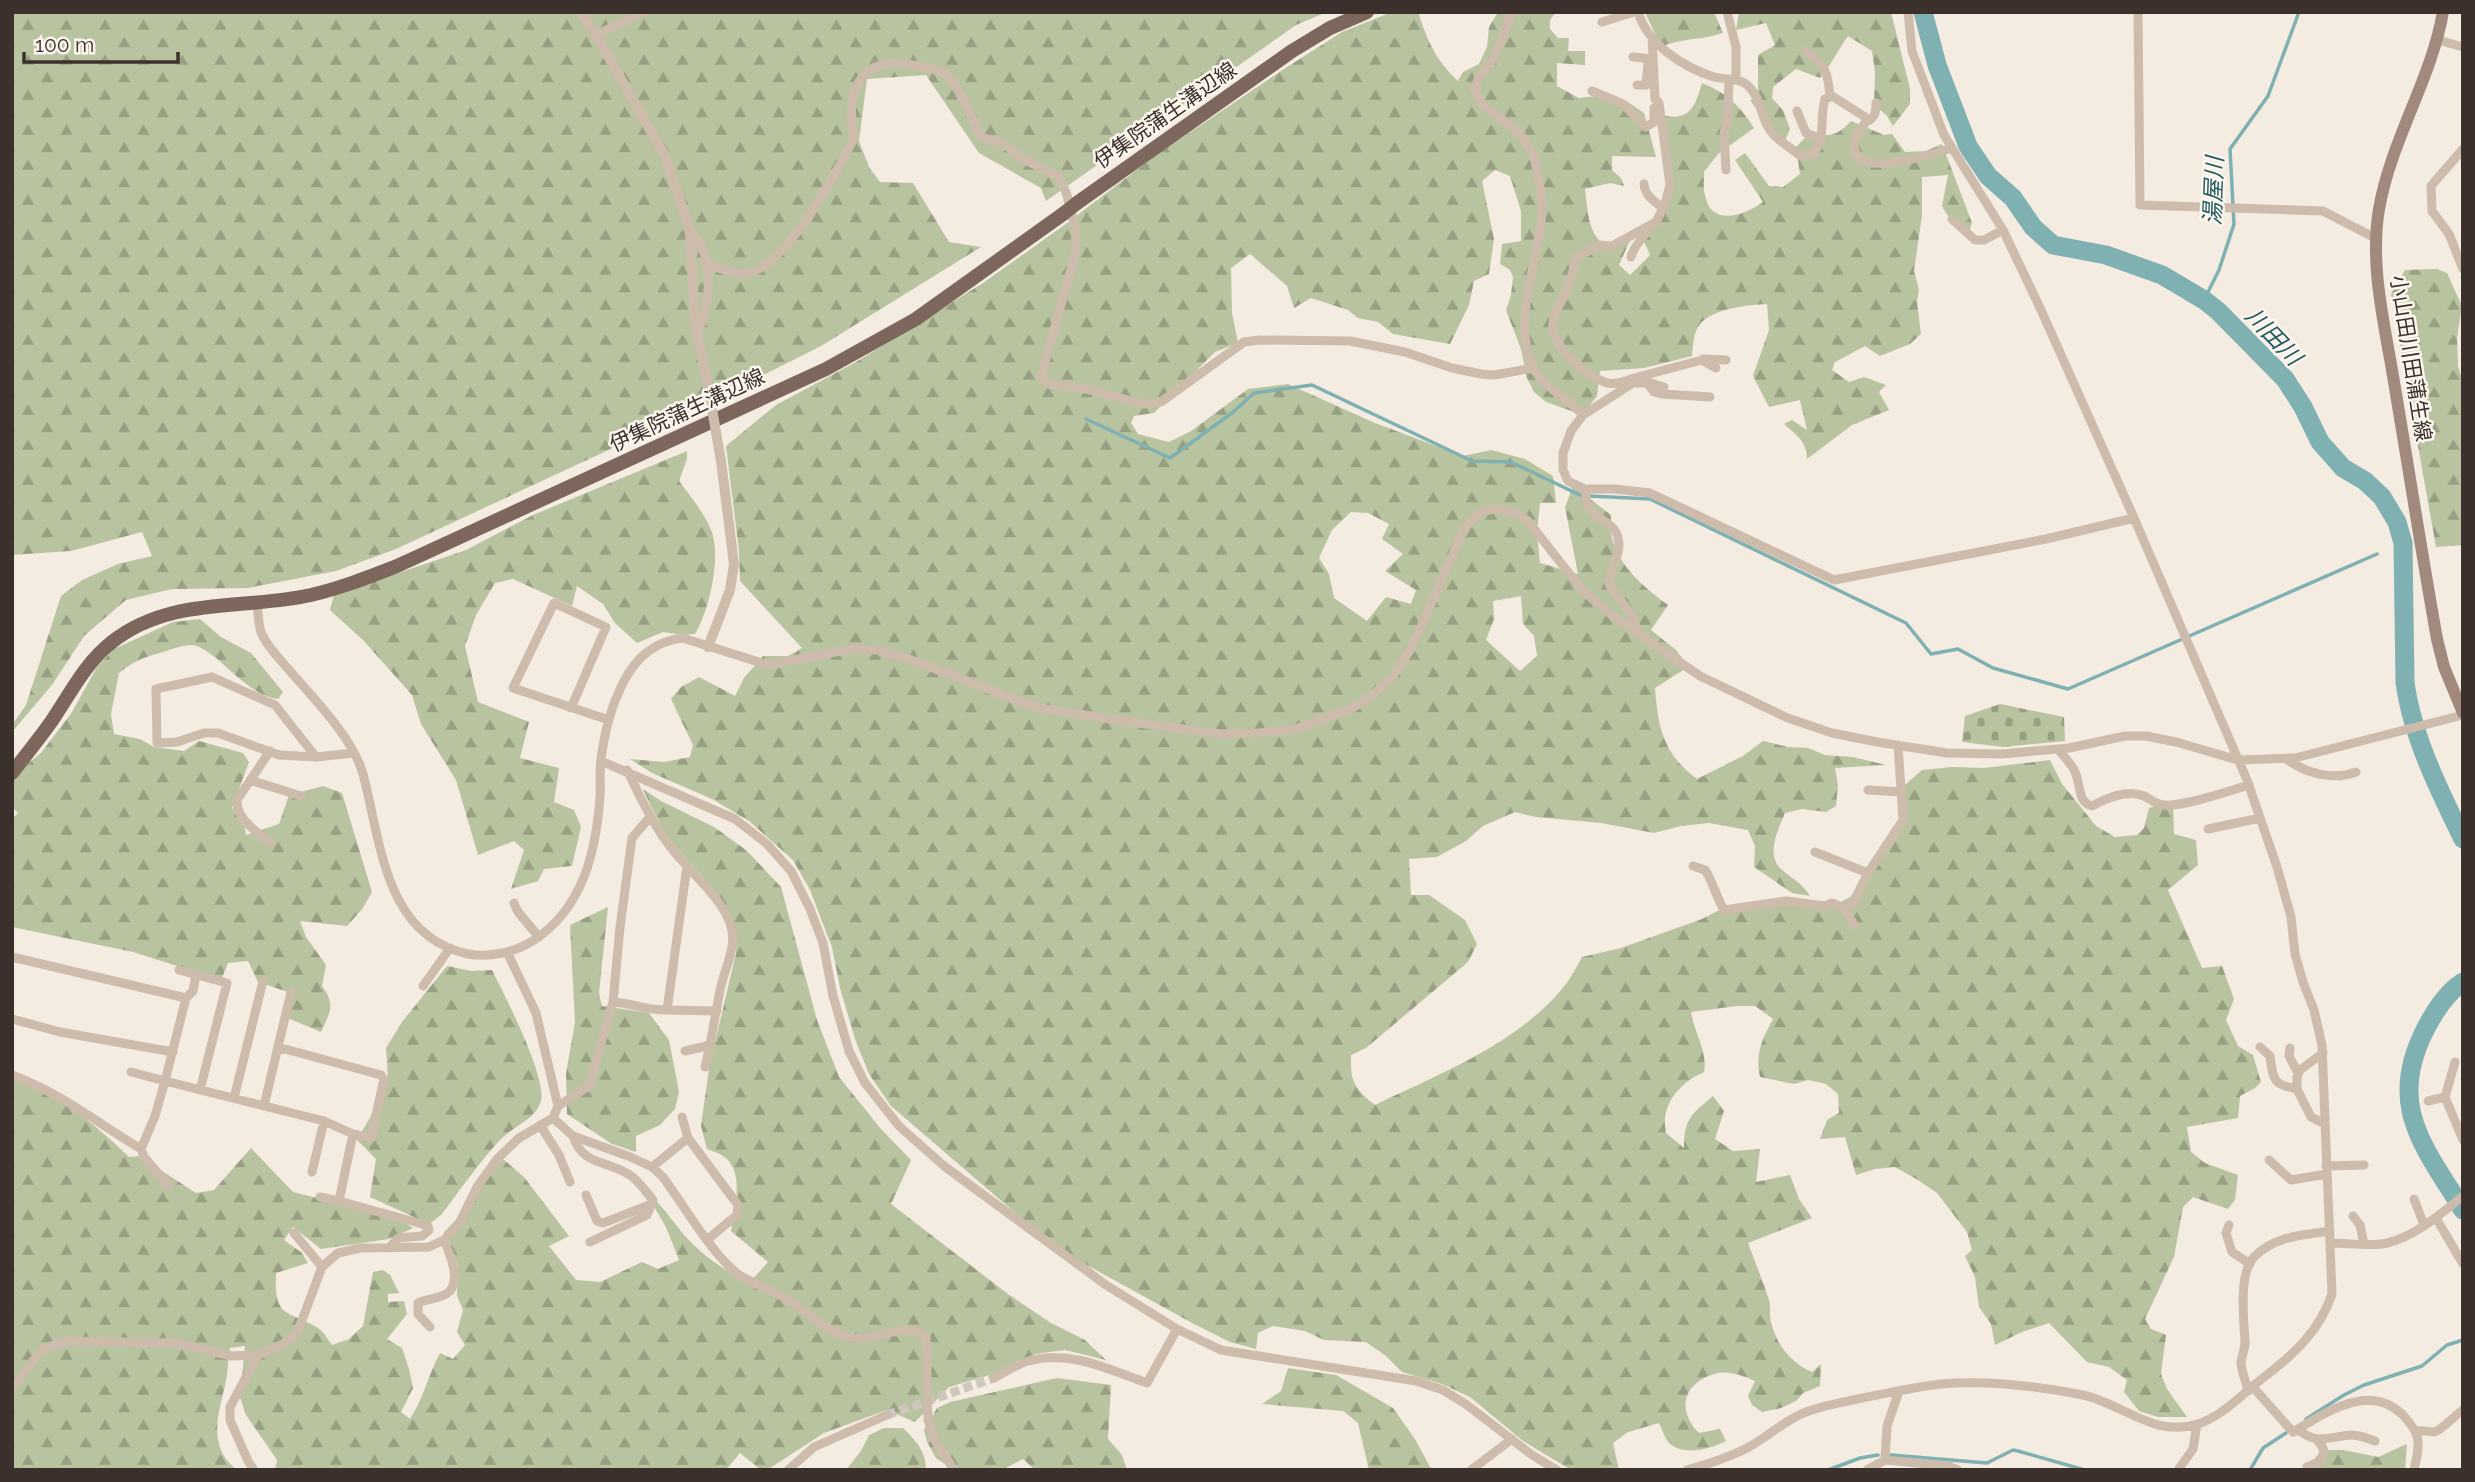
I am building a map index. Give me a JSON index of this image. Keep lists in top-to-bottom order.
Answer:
{
  "streets": {
    "main road": ["伊集院蒲生溝辺線", "小山田川田蒲生線"]
  },
  "water": ["湯屋川", "川田川"],
  "scale_bar": "100 m"
}
